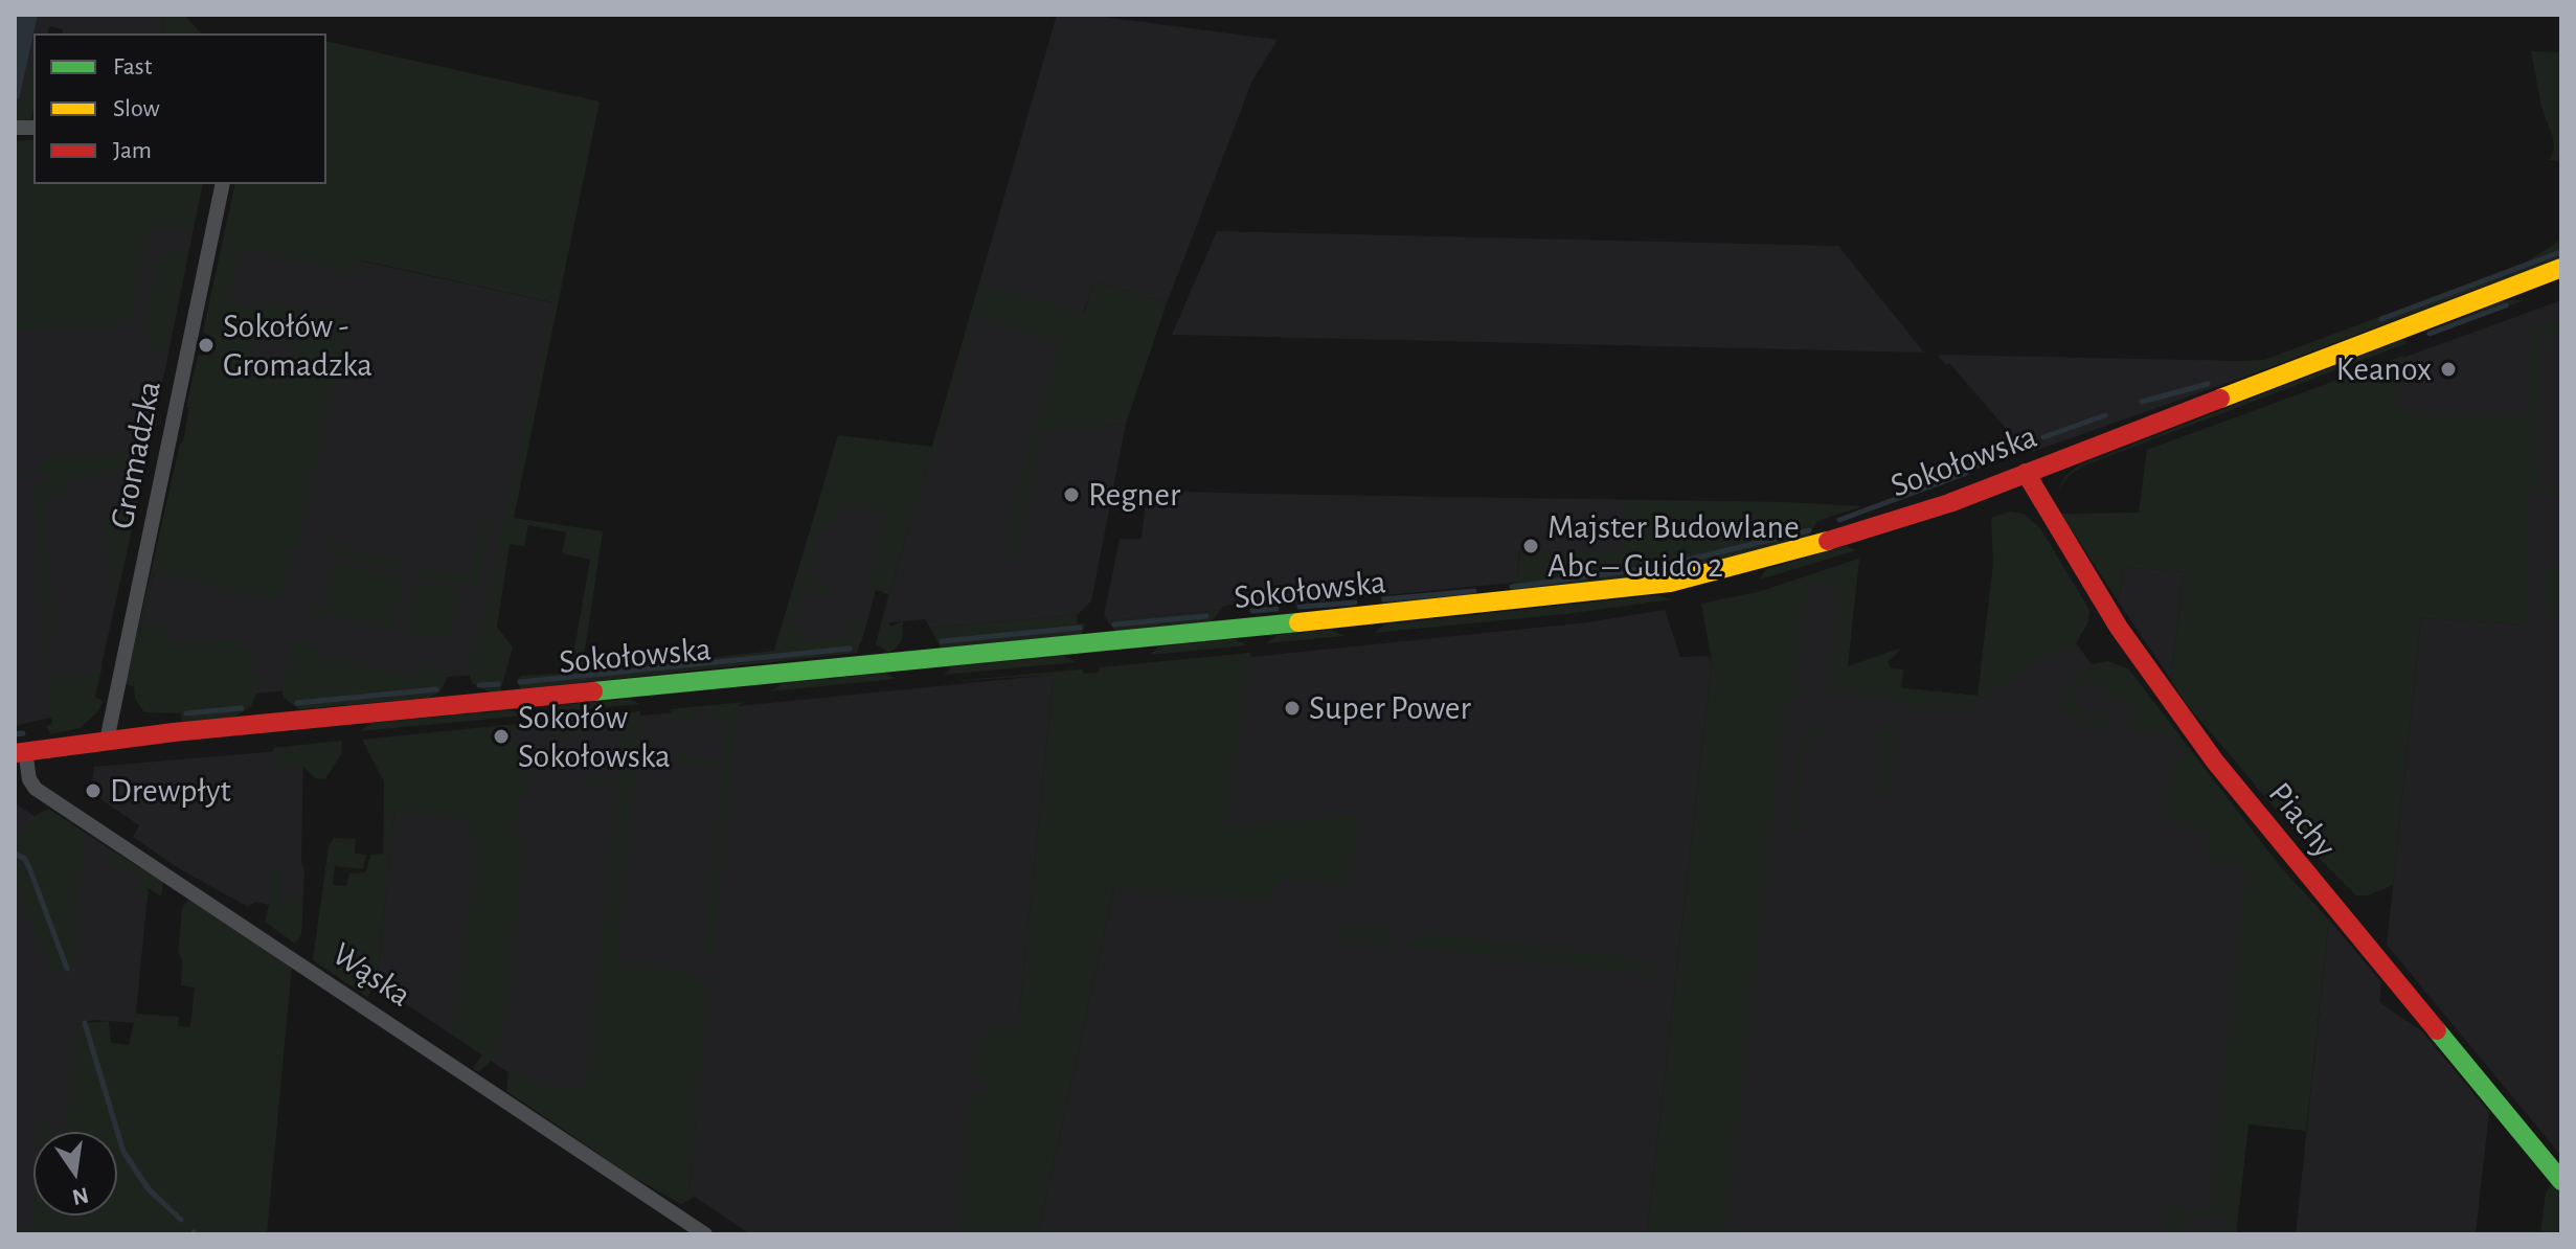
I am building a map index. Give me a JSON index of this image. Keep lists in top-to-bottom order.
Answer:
{
  "streets": {
    "street": [
      "Gromadzka",
      "Sokołowska",
      "Piachy",
      "Wąska"
    ]
  },
  "crossings": [
    ["Gromadzka", "Sokołowska"],
    ["Sokołowska", "Piachy"],
    ["Sokołowska", "Wąska"]
  ],
  "places": [
    "Sokołów - Gromadzka",
    "Keanox",
    "Regner",
    "Majster Budowlane Abc – Guido 2",
    "Super Power",
    "Sokołów Sokołowska",
    "Drewpłyt"
  ],
  "legend": ["Fast", "Slow", "Jam"],
  "north": "bottom"
}
